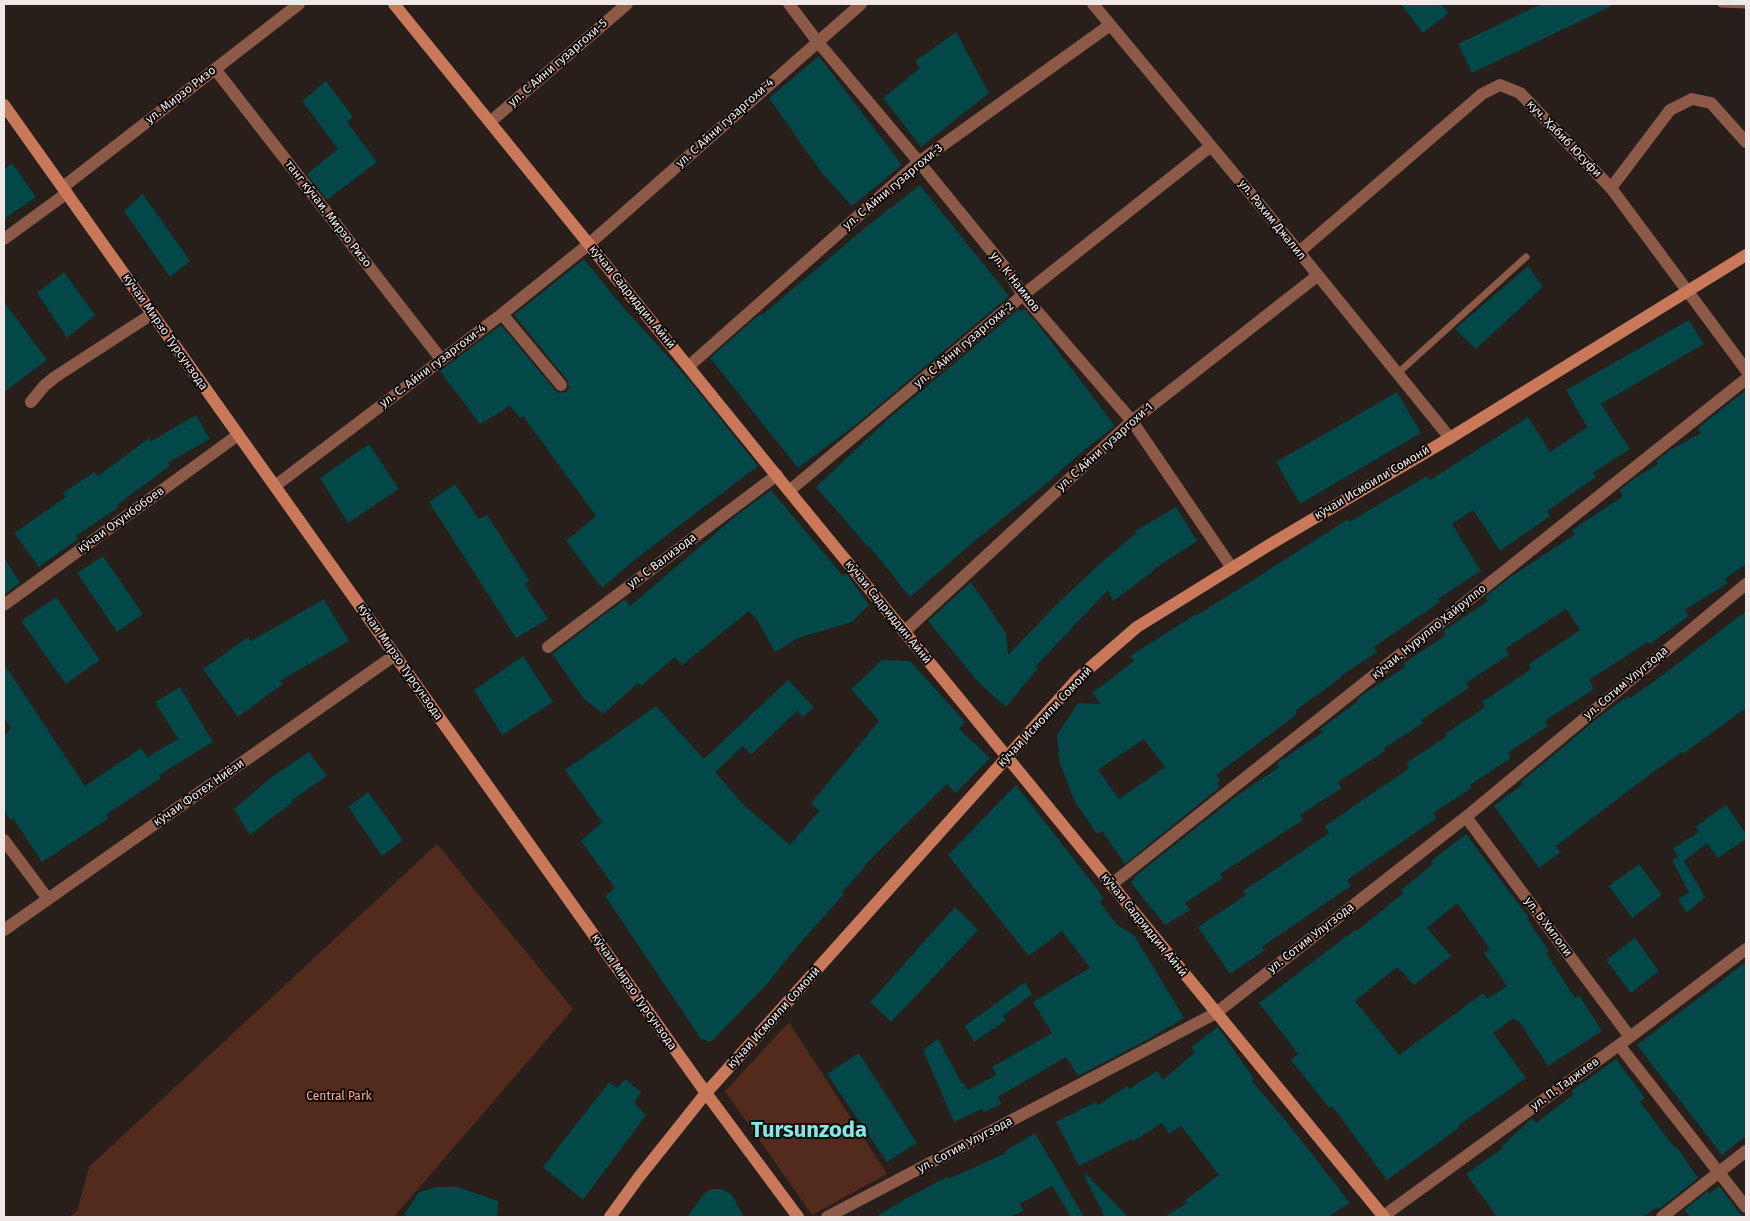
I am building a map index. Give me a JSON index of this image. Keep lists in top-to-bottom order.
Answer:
{
  "streets": {
    "street": [
      "ул. С Айни гузаргохи-5",
      "ул. Мирзо Ризо",
      "ул. С Айни гузаргохи-4",
      "куч. Ҳабиб Юсуфи",
      "ул. С Айни гузаргохи-3",
      "танг кӯчаи. Мирзо Ризо",
      "ул. Рахим Джалил",
      "ул. К Наимов",
      "кӯчаи Садриддин Айнӣ",
      "кӯчаи Мирзо Турсунзода",
      "ул. С Айни гузаргохи-2",
      "ул. С. Айни гузаргохи-4",
      "ул. С Айни гузаргохи-1",
      "кӯчаи Исмоили Сомонӣ",
      "кӯчаи Охунбобоев",
      "ул. С Вализода",
      "кӯчаи. Нурулло Хайрулло",
      "ул. Сотим Улугзода",
      "кӯчаи Фотех Ниёзи",
      "ул. Б Хилоли",
      "ул. П. Таджиев"
    ]
  },
  "crossings": [
    ["ул. С Айни гузаргохи-5", "кӯчаи Садриддин Айнӣ"],
    ["ул. Мирзо Ризо", "танг кӯчаи. Мирзо Ризо"],
    ["ул. Мирзо Ризо", "кӯчаи Мирзо Турсунзода"],
    ["ул. С Айни гузаргохи-4", "ул. К Наимов"],
    ["ул. С Айни гузаргохи-4", "кӯчаи Садриддин Айнӣ"],
    ["ул. С Айни гузаргохи-4", "ул. С. Айни гузаргохи-4"],
    ["куч. Ҳабиб Юсуфи", "ул. Рахим Джалил"],
    ["куч. Ҳабиб Юсуфи", "кӯчаи Исмоили Сомонӣ"],
    ["ул. С Айни гузаргохи-3", "ул. Рахим Джалил"],
    ["ул. С Айни гузаргохи-3", "ул. К Наимов"],
    ["ул. С Айни гузаргохи-3", "кӯчаи Садриддин Айнӣ"],
    ["танг кӯчаи. Мирзо Ризо", "ул. С. Айни гузаргохи-4"],
    ["ул. Рахим Джалил", "ул. С Айни гузаргохи-2"],
    ["ул. Рахим Джалил", "ул. С Айни гузаргохи-1"],
    ["ул. Рахим Джалил", "кӯчаи Исмоили Сомонӣ"],
    ["ул. К Наимов", "ул. С Айни гузаргохи-2"],
    ["ул. К Наимов", "ул. С Айни гузаргохи-1"],
    ["ул. К Наимов", "кӯчаи Исмоили Сомонӣ"],
    ["кӯчаи Садриддин Айнӣ", "ул. С Айни гузаргохи-2"],
    ["кӯчаи Садриддин Айнӣ", "ул. С. Айни гузаргохи-4"],
    ["кӯчаи Садриддин Айнӣ", "ул. С Айни гузаргохи-1"],
    ["кӯчаи Садриддин Айнӣ", "кӯчаи Исмоили Сомонӣ"],
    ["кӯчаи Садриддин Айнӣ", "ул. С Вализода"],
    ["кӯчаи Садриддин Айнӣ", "кӯчаи. Нурулло Хайрулло"],
    ["кӯчаи Садриддин Айнӣ", "ул. Сотим Улугзода"],
    ["кӯчаи Садриддин Айнӣ", "ул. П. Таджиев"],
    ["кӯчаи Мирзо Турсунзода", "ул. С. Айни гузаргохи-4"],
    ["кӯчаи Мирзо Турсунзода", "кӯчаи Исмоили Сомонӣ"],
    ["кӯчаи Мирзо Турсунзода", "кӯчаи Охунбобоев"],
    ["кӯчаи Мирзо Турсунзода", "кӯчаи Фотех Ниёзи"],
    ["ул. Сотим Улугзода", "ул. Б Хилоли"],
    ["ул. Б Хилоли", "ул. П. Таджиев"]
  ],
  "districts": ["Tursunzoda"],
  "parks": ["Central Park"]
}
